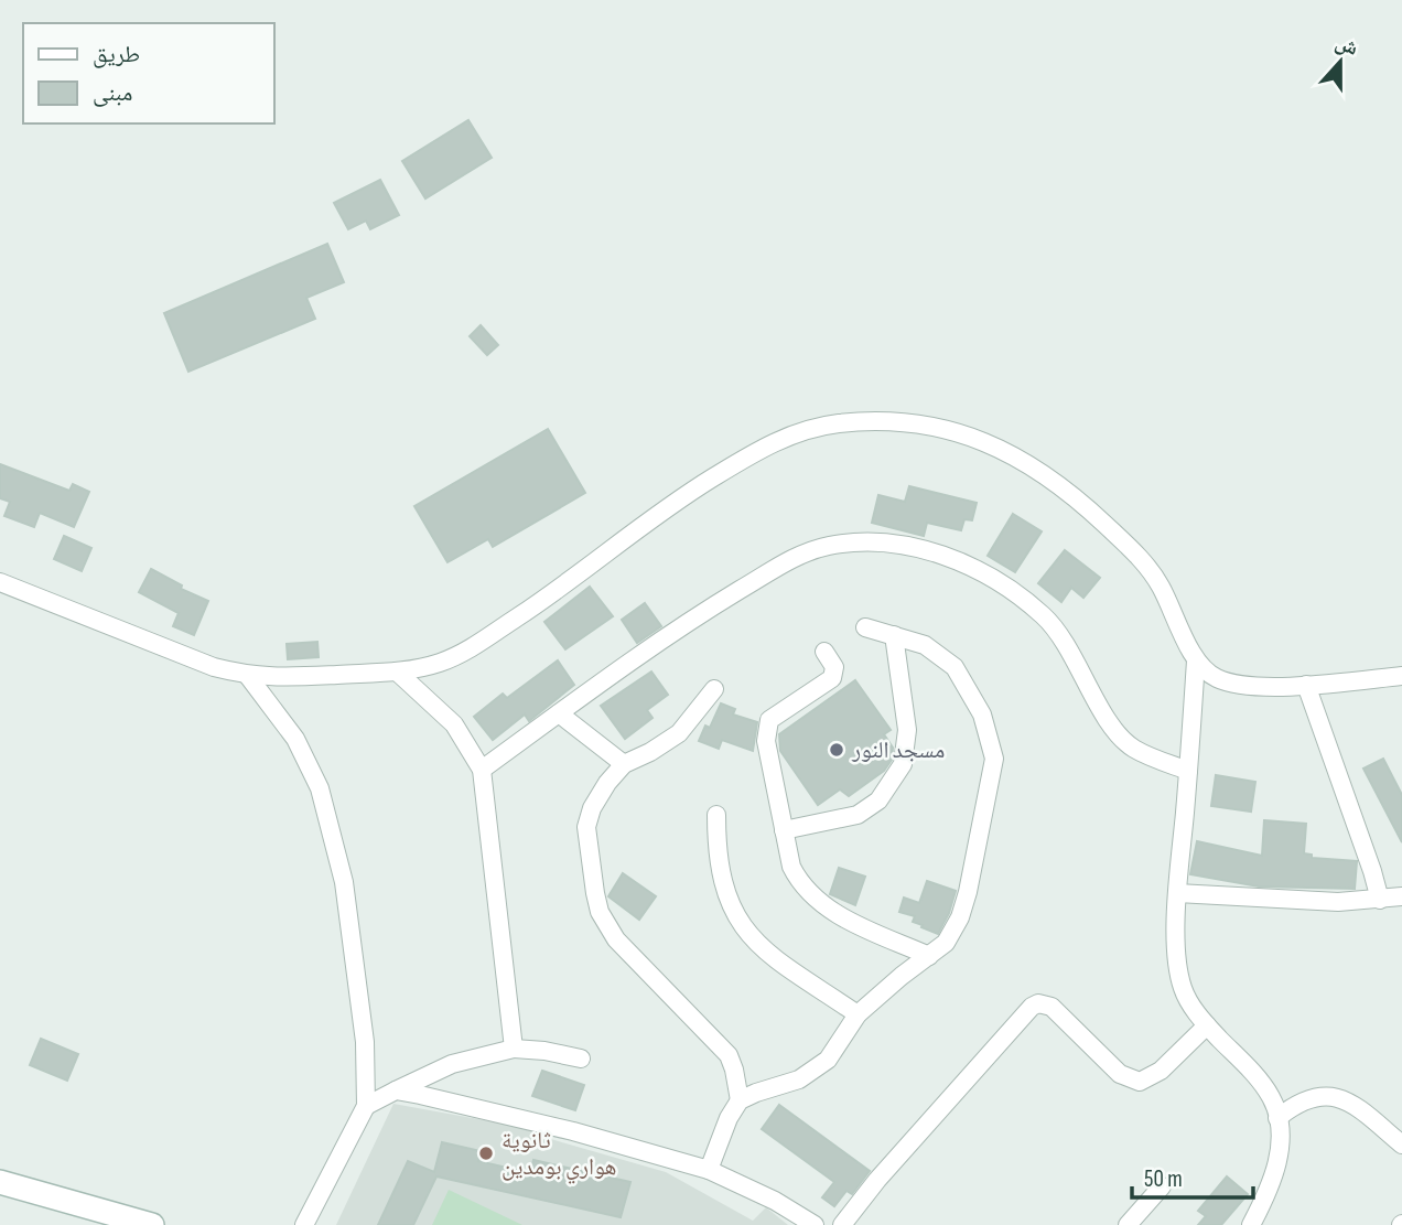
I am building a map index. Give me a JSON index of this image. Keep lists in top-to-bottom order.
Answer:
{
  "places": ["مسجد النور", "ثانوية هواري بومدين"],
  "legend": ["طريق", "مبنى"],
  "scale_bar": "50 m",
  "north": "top"
}
